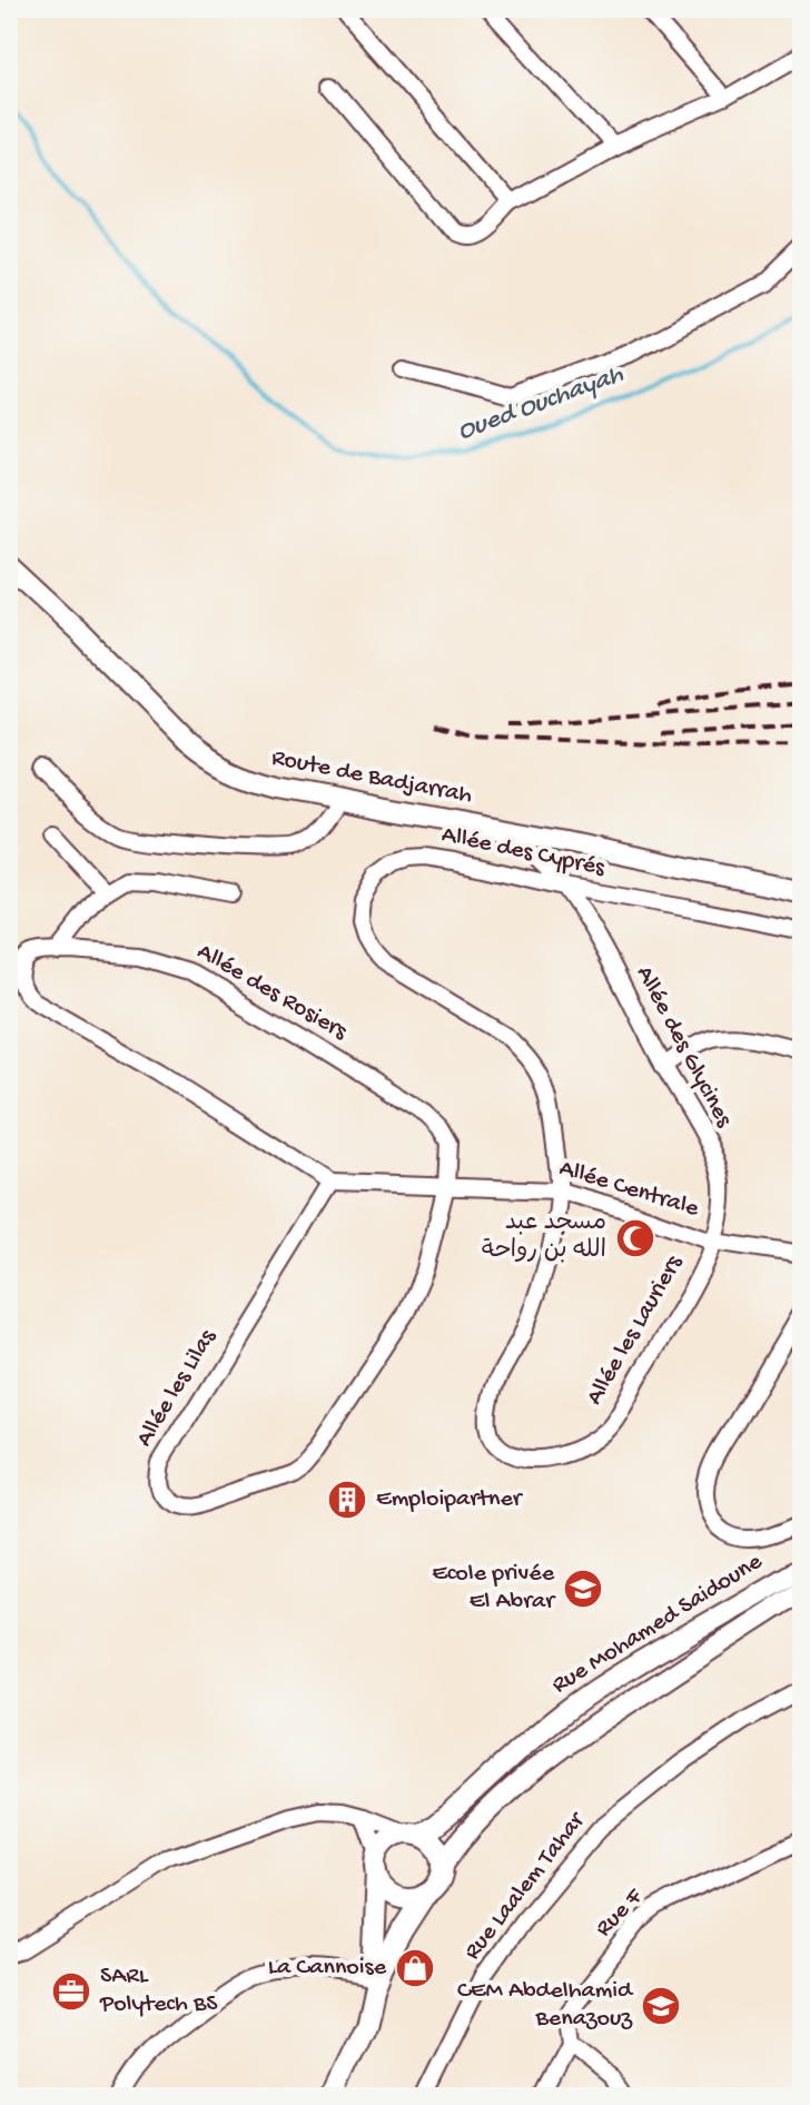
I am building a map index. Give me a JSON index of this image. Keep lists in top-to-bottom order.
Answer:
{
  "streets": {
    "main road": ["Route de Badjarrah", "Rue Mohamed Saidoune"],
    "street": [
      "Allée des Cyprés",
      "Allée des Rosiers",
      "Allée des Glycines",
      "Allée Centrale",
      "Allée les Lauriers",
      "Allée les Lilas",
      "Rue Laalem Tahar",
      "Rue F"
    ]
  },
  "crossings": [
    ["Route de Badjarrah", "Allée des Glycines"],
    ["Allée des Cyprés", "Allée des Glycines"],
    ["Allée des Cyprés", "Allée Centrale"],
    ["Allée des Cyprés", "Allée les Lauriers"],
    ["Allée des Rosiers", "Allée Centrale"],
    ["Allée des Rosiers", "Allée les Lilas"],
    ["Allée des Glycines", "Allée Centrale"],
    ["Allée des Glycines", "Allée les Lauriers"],
    ["Allée Centrale", "Allée les Lauriers"],
    ["Allée Centrale", "Allée les Lilas"]
  ],
  "water": ["Oued Ouchayah"],
  "places": {
    "mosque": ["مسجد عبد الله بن رواحة"],
    "building": ["Emploipartner"],
    "school or university": ["Ecole privée El Abrar", "CEM Abdelhamid Benazouz"],
    "shop": ["La Cannoise"],
    "office": ["SARL Polytech BS"]
  }
}
